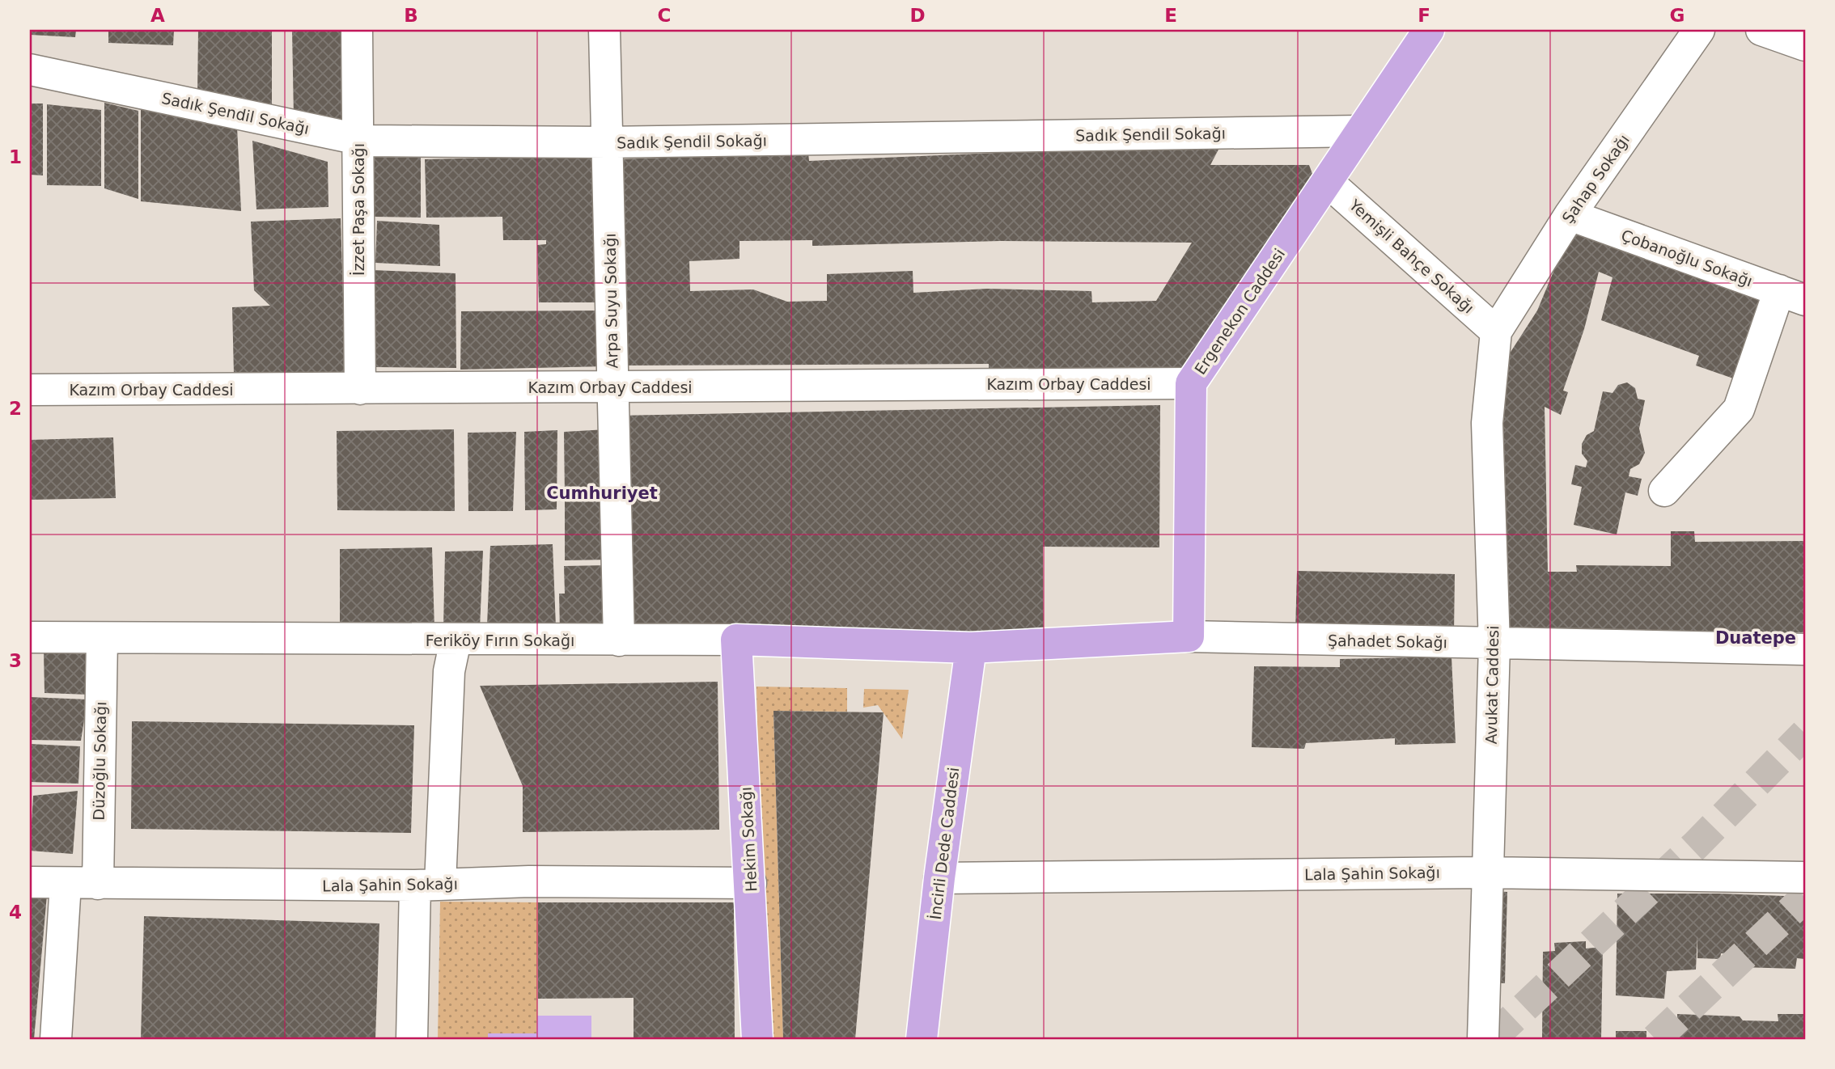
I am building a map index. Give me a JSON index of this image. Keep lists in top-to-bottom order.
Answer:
{
  "streets": {
    "main road": [
      "Ergenekon Caddesi",
      "Feriköy Fırın Sokağı",
      "Şahadet Sokağı",
      "Hekim Sokağı",
      "İncirli Dede Caddesi"
    ],
    "street": [
      "Sadık Şendil Sokağı",
      "Şahap Sokağı",
      "İzzet Paşa Sokağı",
      "Yemişli Bahçe Sokağı",
      "Çobanoğlu Sokağı",
      "Arpa Suyu Sokağı",
      "Kazım Orbay Caddesi",
      "Avukat Caddesi",
      "Düzoğlu Sokağı",
      "Lala Şahin Sokağı"
    ]
  },
  "crossings": [
    ["Sadık Şendil Sokağı", "İzzet Paşa Sokağı"],
    ["Sadık Şendil Sokağı", "Arpa Suyu Sokağı"],
    ["Sadık Şendil Sokağı", "Ergenekon Caddesi"],
    ["Şahap Sokağı", "Yemişli Bahçe Sokağı"],
    ["Şahap Sokağı", "Çobanoğlu Sokağı"],
    ["Şahap Sokağı", "Avukat Caddesi"],
    ["İzzet Paşa Sokağı", "Kazım Orbay Caddesi"],
    ["Yemişli Bahçe Sokağı", "Ergenekon Caddesi"],
    ["Yemişli Bahçe Sokağı", "Avukat Caddesi"],
    ["Arpa Suyu Sokağı", "Kazım Orbay Caddesi"],
    ["Arpa Suyu Sokağı", "Feriköy Fırın Sokağı"],
    ["Ergenekon Caddesi", "Kazım Orbay Caddesi"],
    ["Ergenekon Caddesi", "Şahadet Sokağı"],
    ["Feriköy Fırın Sokağı", "Şahadet Sokağı"],
    ["Feriköy Fırın Sokağı", "Düzoğlu Sokağı"],
    ["Feriköy Fırın Sokağı", "Hekim Sokağı"],
    ["Feriköy Fırın Sokağı", "İncirli Dede Caddesi"],
    ["Şahadet Sokağı", "Avukat Caddesi"],
    ["Şahadet Sokağı", "İncirli Dede Caddesi"],
    ["Avukat Caddesi", "Lala Şahin Sokağı"],
    ["Düzoğlu Sokağı", "Lala Şahin Sokağı"],
    ["Hekim Sokağı", "Lala Şahin Sokağı"],
    ["İncirli Dede Caddesi", "Lala Şahin Sokağı"]
  ],
  "districts": ["Cumhuriyet", "Duatepe"],
  "grid": {
    "columns": [
      "A",
      "B",
      "C",
      "D",
      "E",
      "F",
      "G"
    ],
    "rows": [
      "1",
      "2",
      "3",
      "4"
    ]
  }
}
